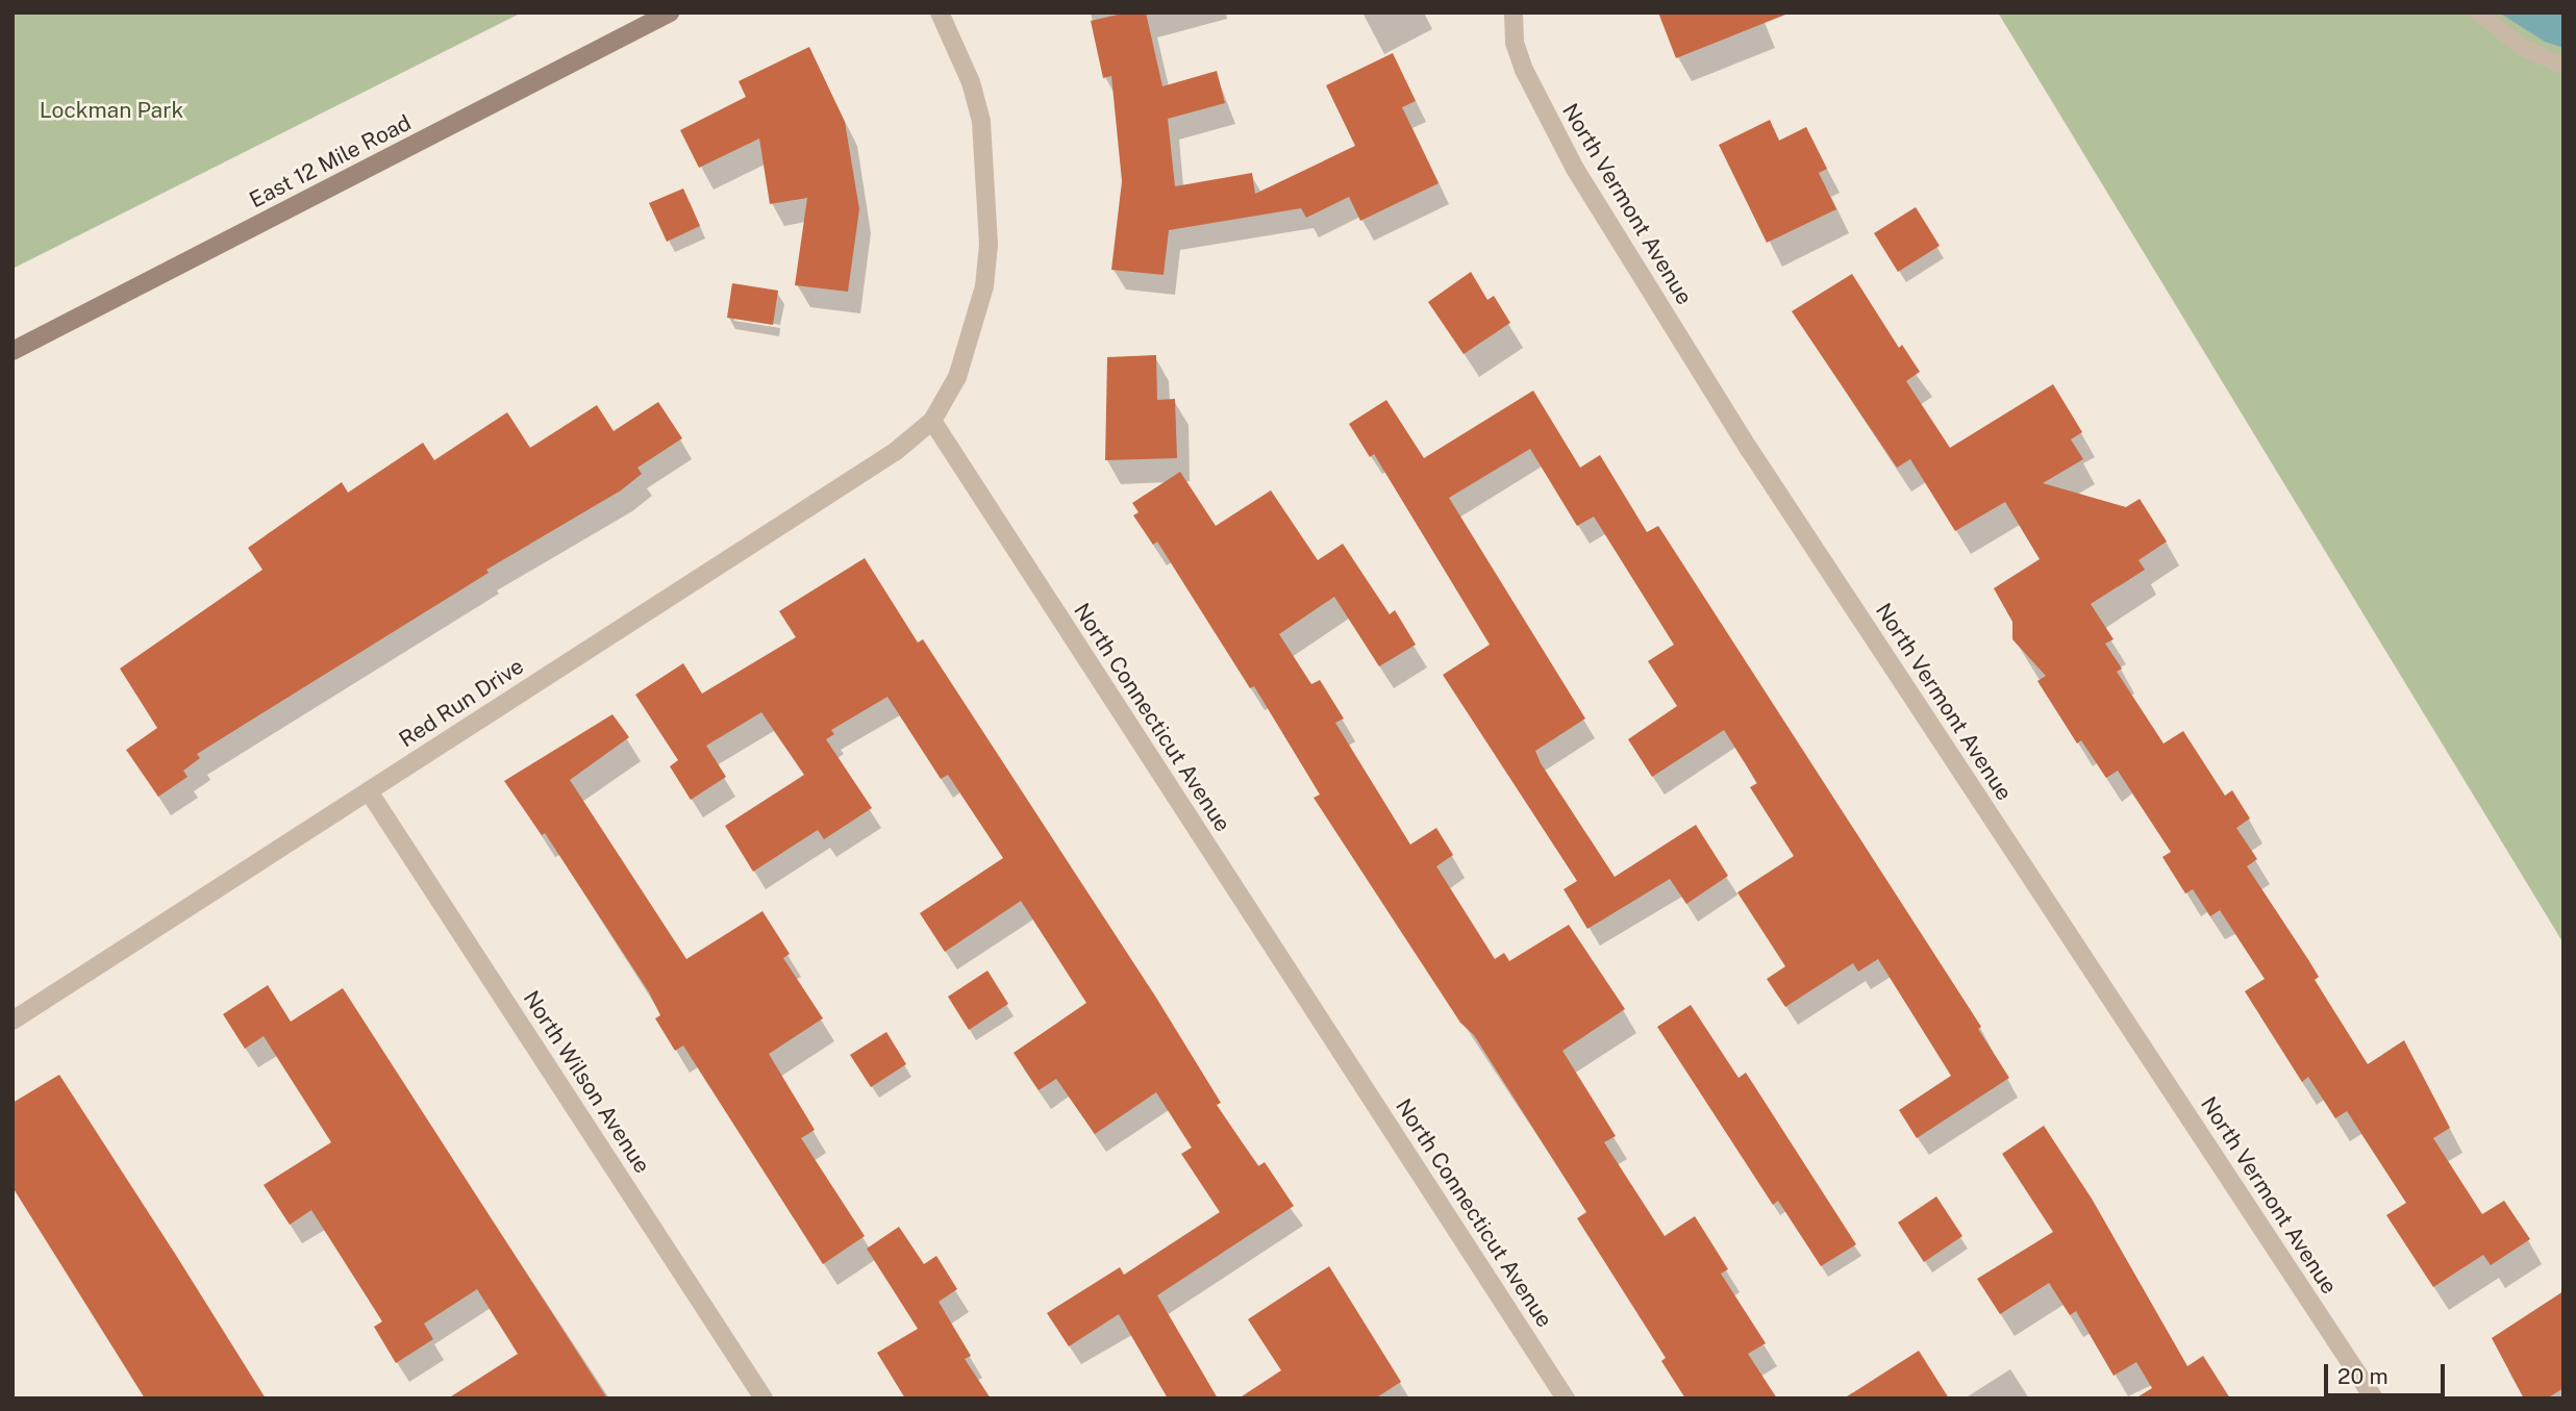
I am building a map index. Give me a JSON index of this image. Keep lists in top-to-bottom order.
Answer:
{
  "streets": {
    "main road": ["East 12 Mile Road"],
    "street": [
      "North Vermont Avenue",
      "Red Run Drive",
      "North Connecticut Avenue",
      "North Wilson Avenue"
    ]
  },
  "crossings": [
    ["Red Run Drive", "North Connecticut Avenue"],
    ["Red Run Drive", "North Wilson Avenue"]
  ],
  "parks": ["Lockman Park"],
  "scale_bar": "20 m"
}
